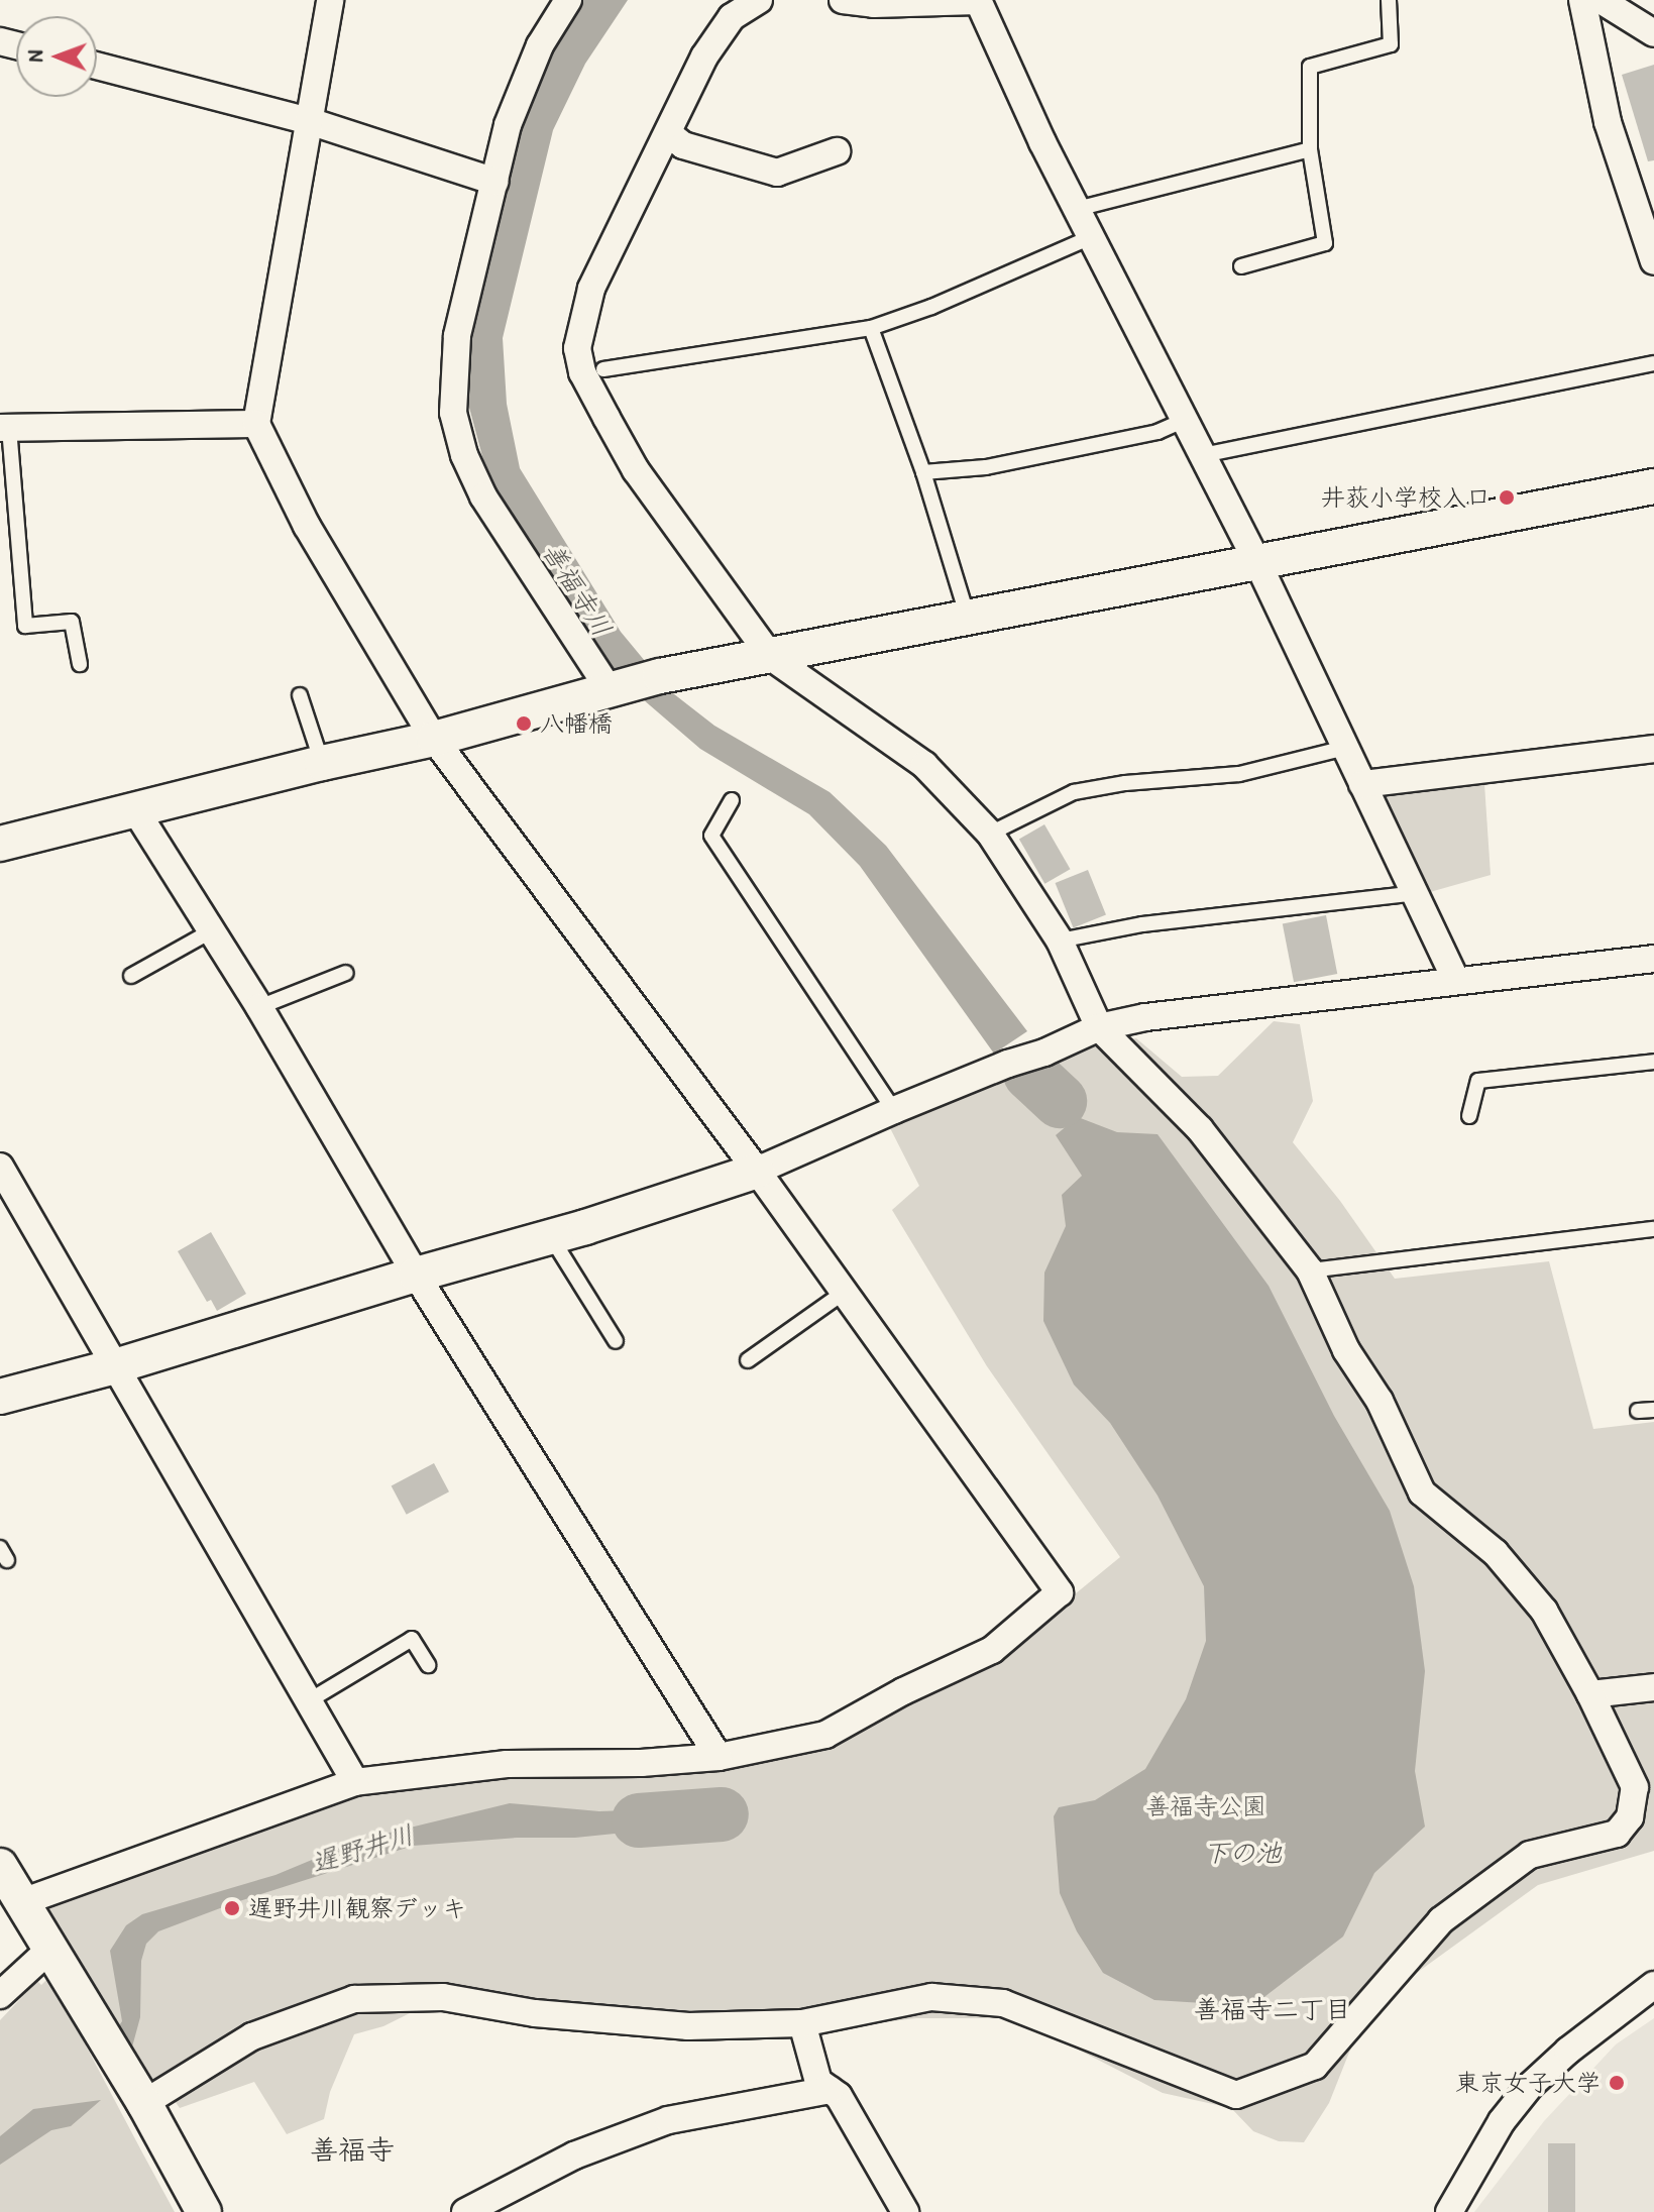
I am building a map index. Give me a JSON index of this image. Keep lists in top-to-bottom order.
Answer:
{
  "districts": ["善福寺二丁目", "善福寺"],
  "water": ["善福寺川", "遅野井川", "下の池"],
  "parks": ["善福寺公園"],
  "places": [
    "井荻小学校入口",
    "八幡橋",
    "遅野井川観察デッキ",
    "東京女子大学"
  ],
  "north": "left"
}
